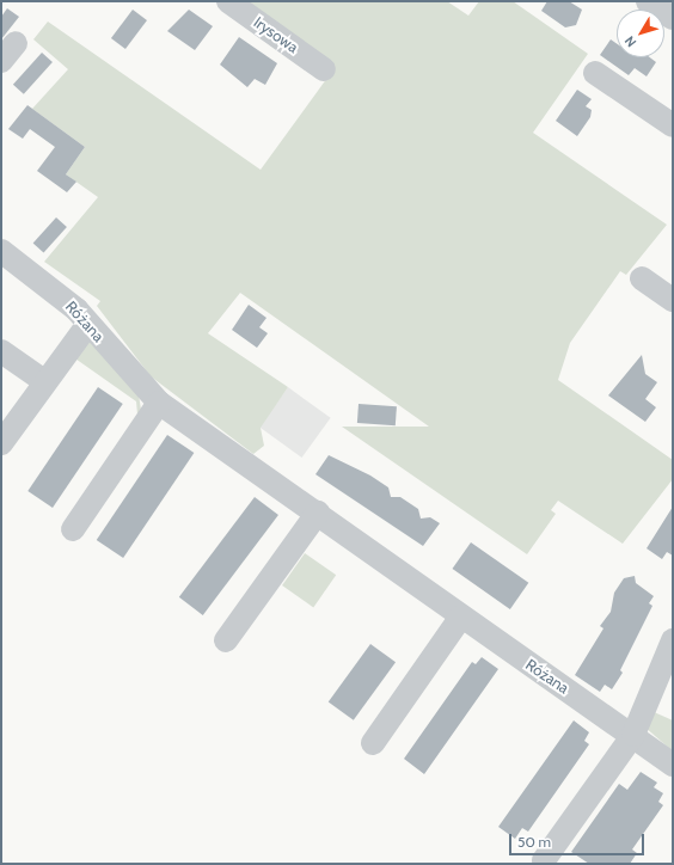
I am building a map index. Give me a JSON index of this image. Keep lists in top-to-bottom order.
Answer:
{
  "streets": {
    "street": ["Irysowa", "Różana"]
  },
  "scale_bar": "50 m",
  "north": "bottom left"
}
